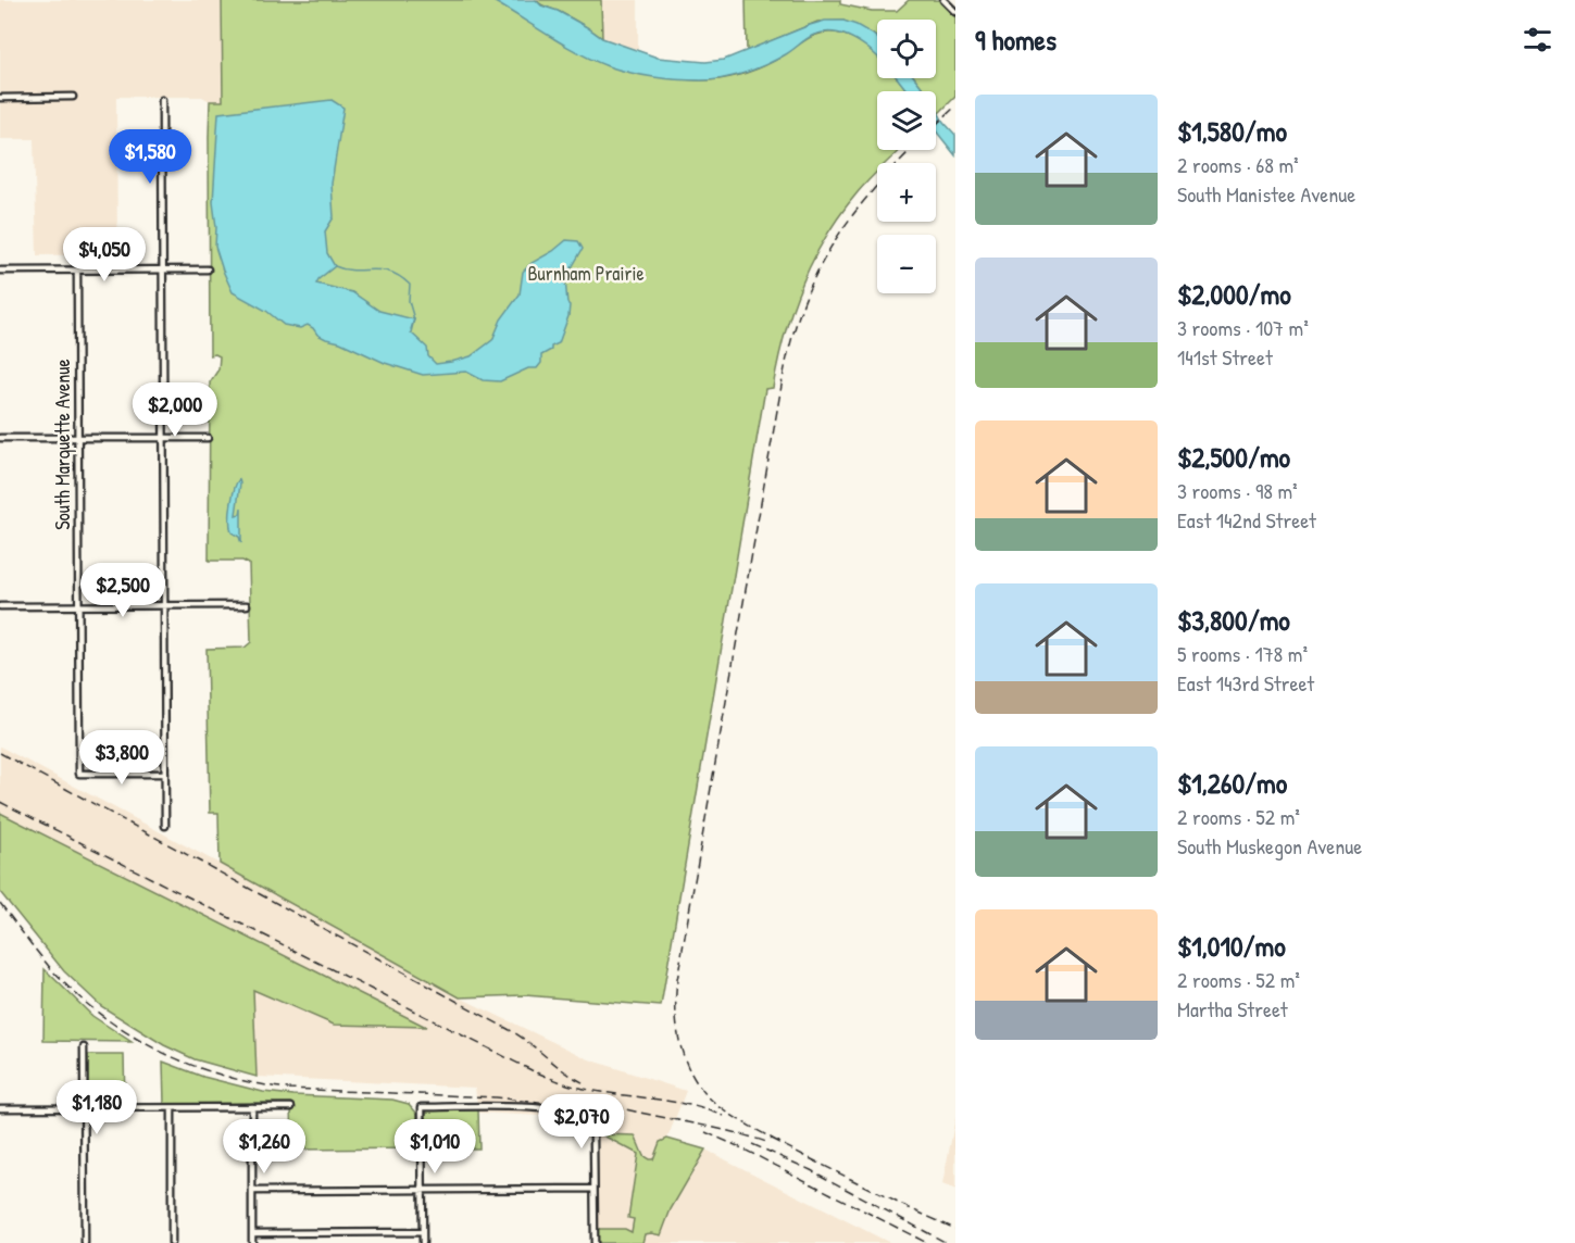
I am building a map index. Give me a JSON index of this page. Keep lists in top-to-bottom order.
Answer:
{
  "streets": {
    "street": ["South Marquette Avenue"]
  },
  "parks": ["Burnham Prairie"],
  "page": {
    "heading": "9 homes",
    "map_buttons": ["+", "−"],
    "list": [
      {
        "name": "$1,580/mo",
        "note": "2 rooms · 68 m² · South Manistee Avenue"
      },
      {
        "name": "$2,000/mo",
        "note": "3 rooms · 107 m² · 141st Street"
      },
      {
        "name": "$2,500/mo",
        "note": "3 rooms · 98 m² · East 142nd Street"
      },
      {
        "name": "$3,800/mo",
        "note": "5 rooms · 178 m² · East 143rd Street"
      },
      {
        "name": "$1,260/mo",
        "note": "2 rooms · 52 m² · South Muskegon Avenue"
      },
      {
        "name": "$1,010/mo",
        "note": "2 rooms · 52 m² · Martha Street"
      }
    ],
    "price": [
      "$1,580",
      "$4,050",
      "$2,000",
      "$2,500",
      "$3,800",
      "$1,180",
      "$2,070",
      "$1,260",
      "$1,010"
    ]
  }
}
